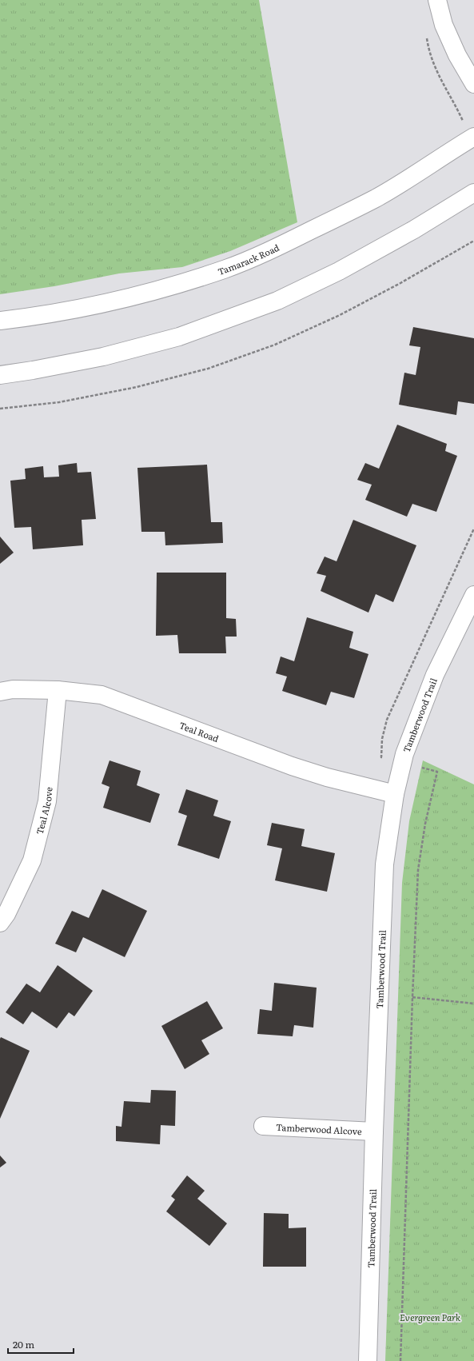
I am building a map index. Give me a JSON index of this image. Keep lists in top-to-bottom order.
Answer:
{
  "streets": {
    "street": [
      "Tamarack Road",
      "Tamberwood Trail",
      "Teal Road",
      "Teal Alcove",
      "Tamberwood Alcove"
    ]
  },
  "crossings": [
    ["Tamberwood Trail", "Teal Road"],
    ["Tamberwood Trail", "Tamberwood Alcove"],
    ["Teal Road", "Teal Alcove"]
  ],
  "parks": ["Evergreen Park"],
  "scale_bar": "20 m"
}
